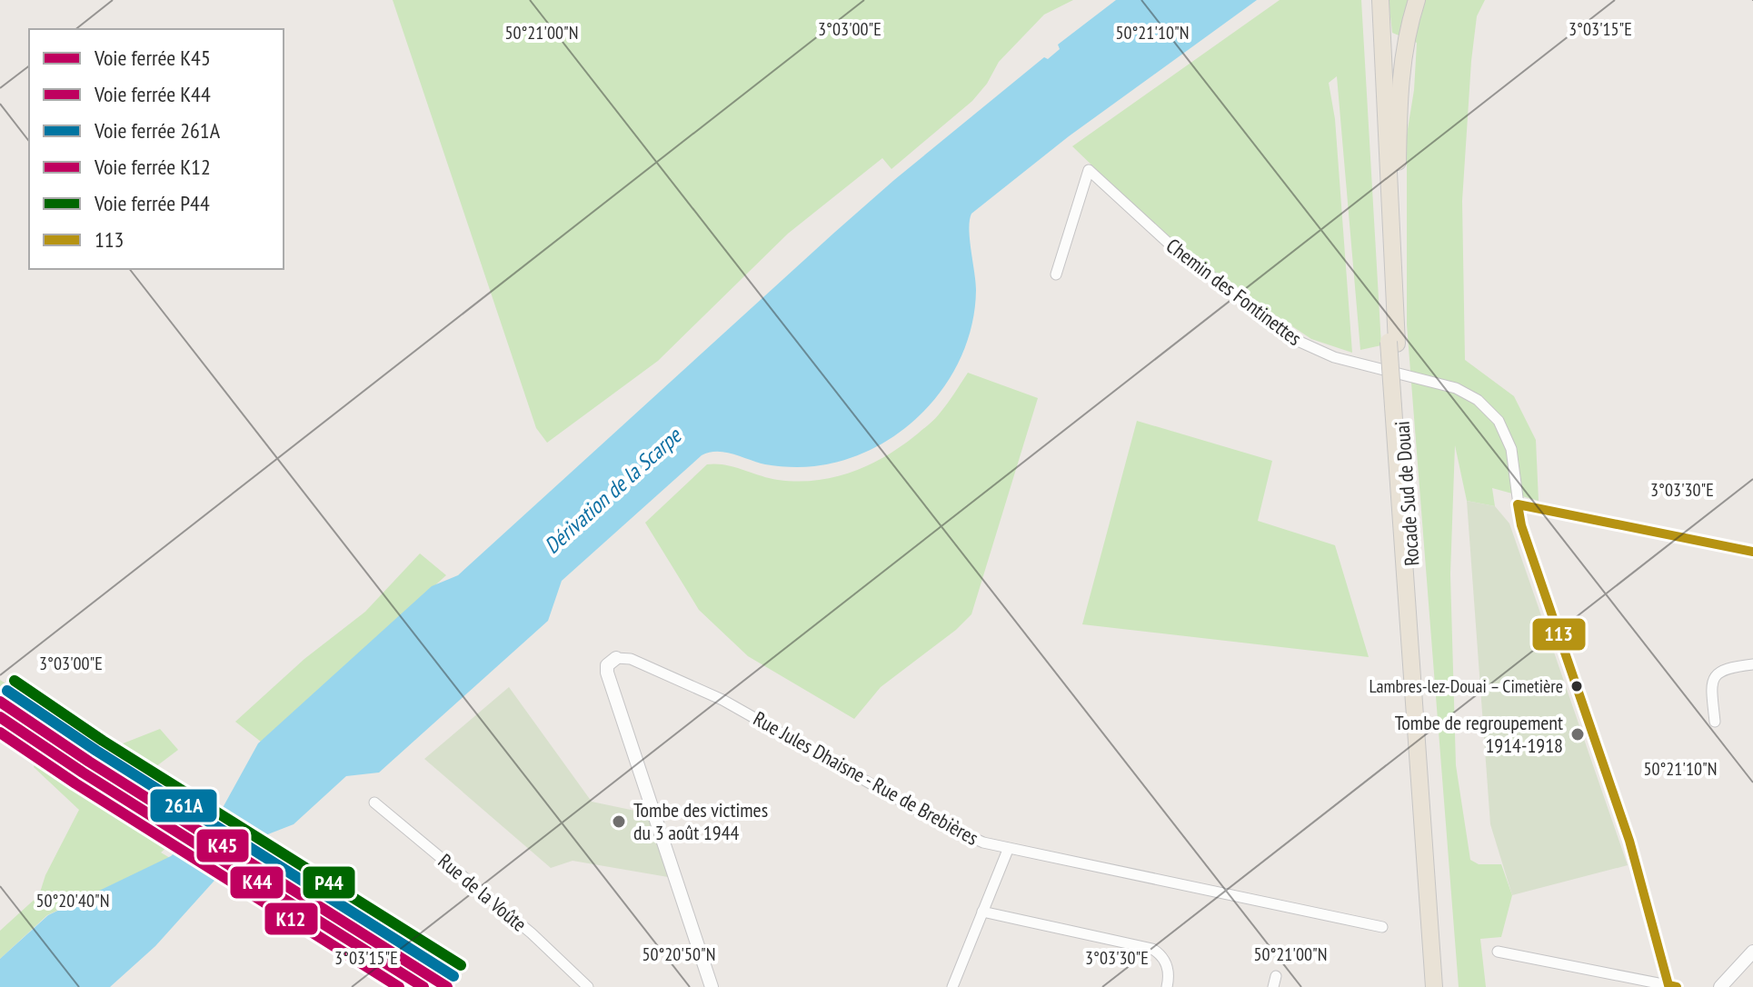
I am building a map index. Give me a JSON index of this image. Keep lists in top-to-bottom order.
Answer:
{
  "streets": {
    "highway": ["Rocade Sud de Douai"],
    "street": ["Chemin des Fontinettes", "Rue Jules Dhaisne - Rue de Brebières", "Rue de la Voûte"]
  },
  "water": ["Dérivation de la Scarpe"],
  "places": ["Lambres-lez-Douai – Cimetière", "Tombe de regroupement 1914-1918", "Tombe des victimes du 3 août 1944"],
  "lines": [
    "transit line 113",
    "rail line P44",
    "rail line 261A",
    "rail line K45",
    "rail line K44",
    "rail line K12"
  ],
  "legend": [
    "Voie ferrée K45",
    "Voie ferrée K44",
    "Voie ferrée 261A",
    "Voie ferrée K12",
    "Voie ferrée P44",
    "113"
  ],
  "coordinates": [
    "3°03'00\"E",
    "3°03'15\"E",
    "50°21'00\"N",
    "50°21'10\"N",
    "3°03'30\"E",
    "50°20'40\"N",
    "50°20'50\"N"
  ]
}
